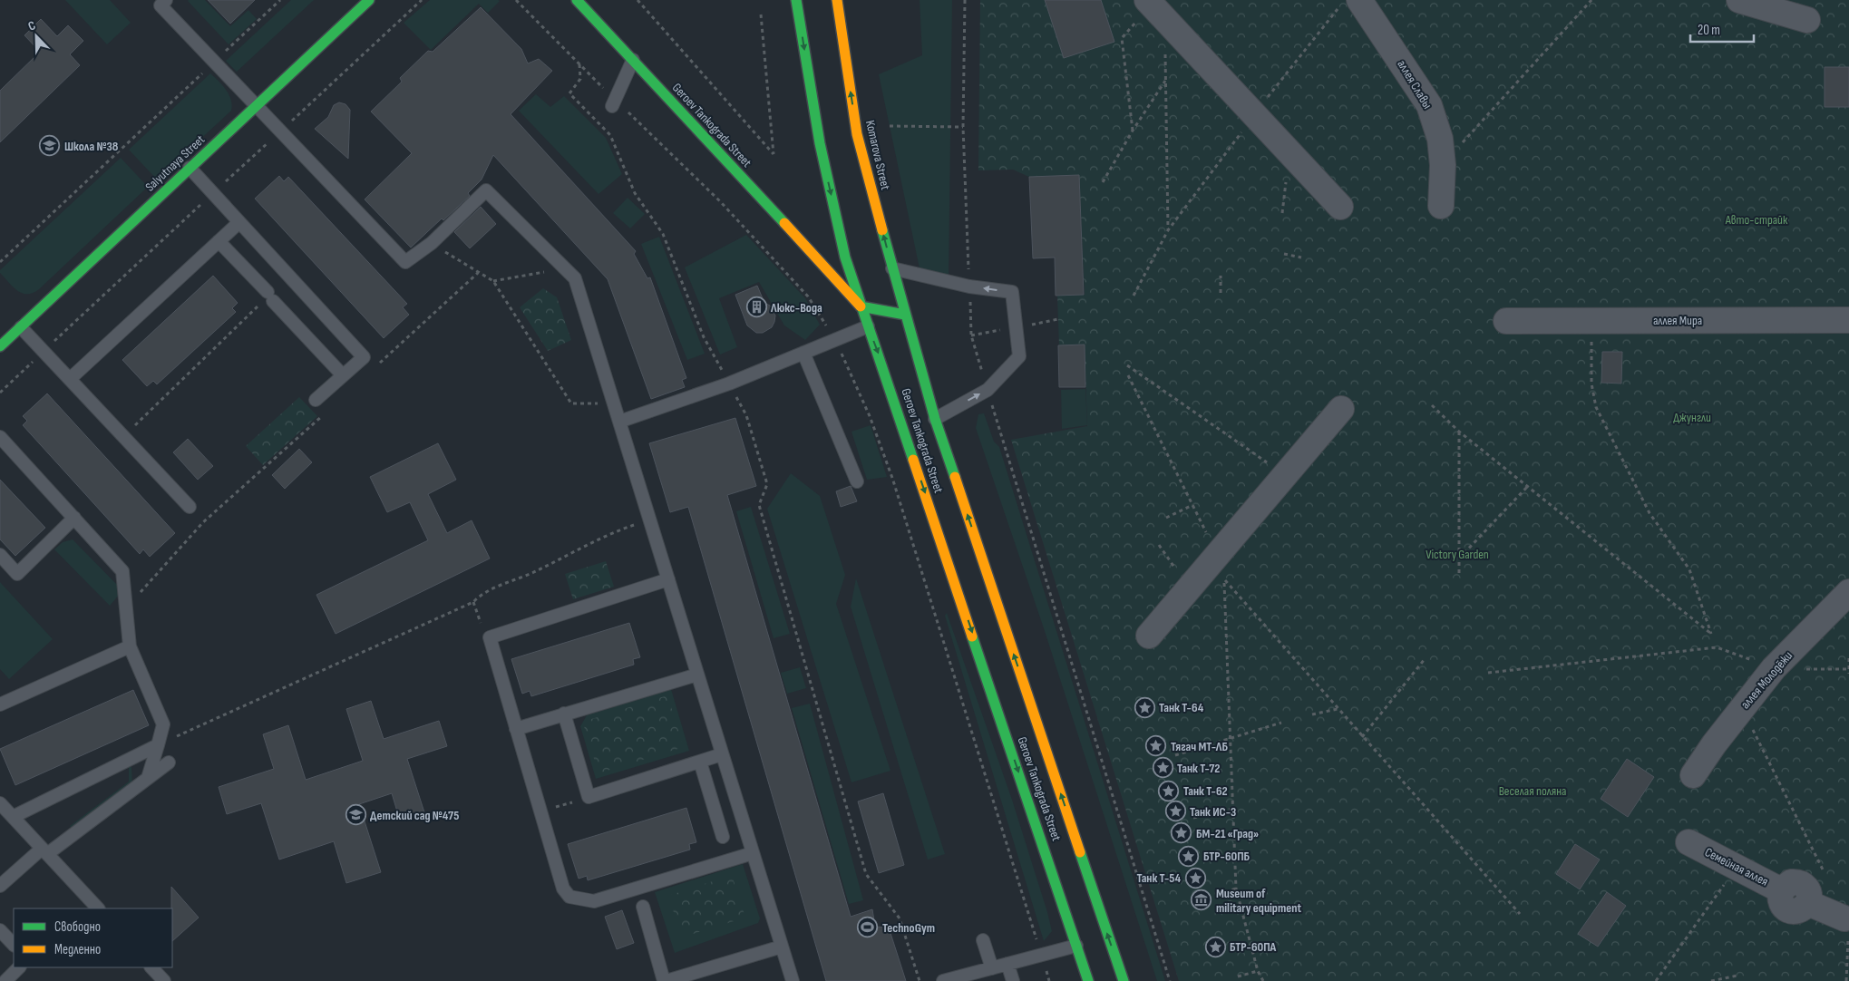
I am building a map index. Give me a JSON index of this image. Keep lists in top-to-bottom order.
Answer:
{
  "streets": {
    "main road": ["Geroev Tankograda Street", "Komarova Street", "Salyutnaya Street"],
    "street": [
      "аллея Славы",
      "аллея Мира",
      "аллея Молодёжи",
      "Семейная аллея"
    ]
  },
  "crossings": [
    ["Geroev Tankograda Street", "Komarova Street"]
  ],
  "parks": [
    "Авто-страйк",
    "Джунгли",
    "Victory Garden",
    "Веселая поляна"
  ],
  "places": {
    "school or university": ["Школа №38", "Детский сад №475"],
    "building": ["Люкс-Вода"],
    "place": [
      "Танк Т-64",
      "Тягач МТ-ЛБ",
      "Танк Т-72",
      "Танк Т-62",
      "Танк ИС-3",
      "БМ-21 «Град»",
      "БТР-60ПБ",
      "Танк Т-54",
      "БТР-60ПА"
    ],
    "museum": ["Museum of military equipment"],
    "sports": ["TechnoGym"]
  },
  "legend": ["Свободно", "Медленно"],
  "scale_bar": "20 m",
  "north": "top left"
}
